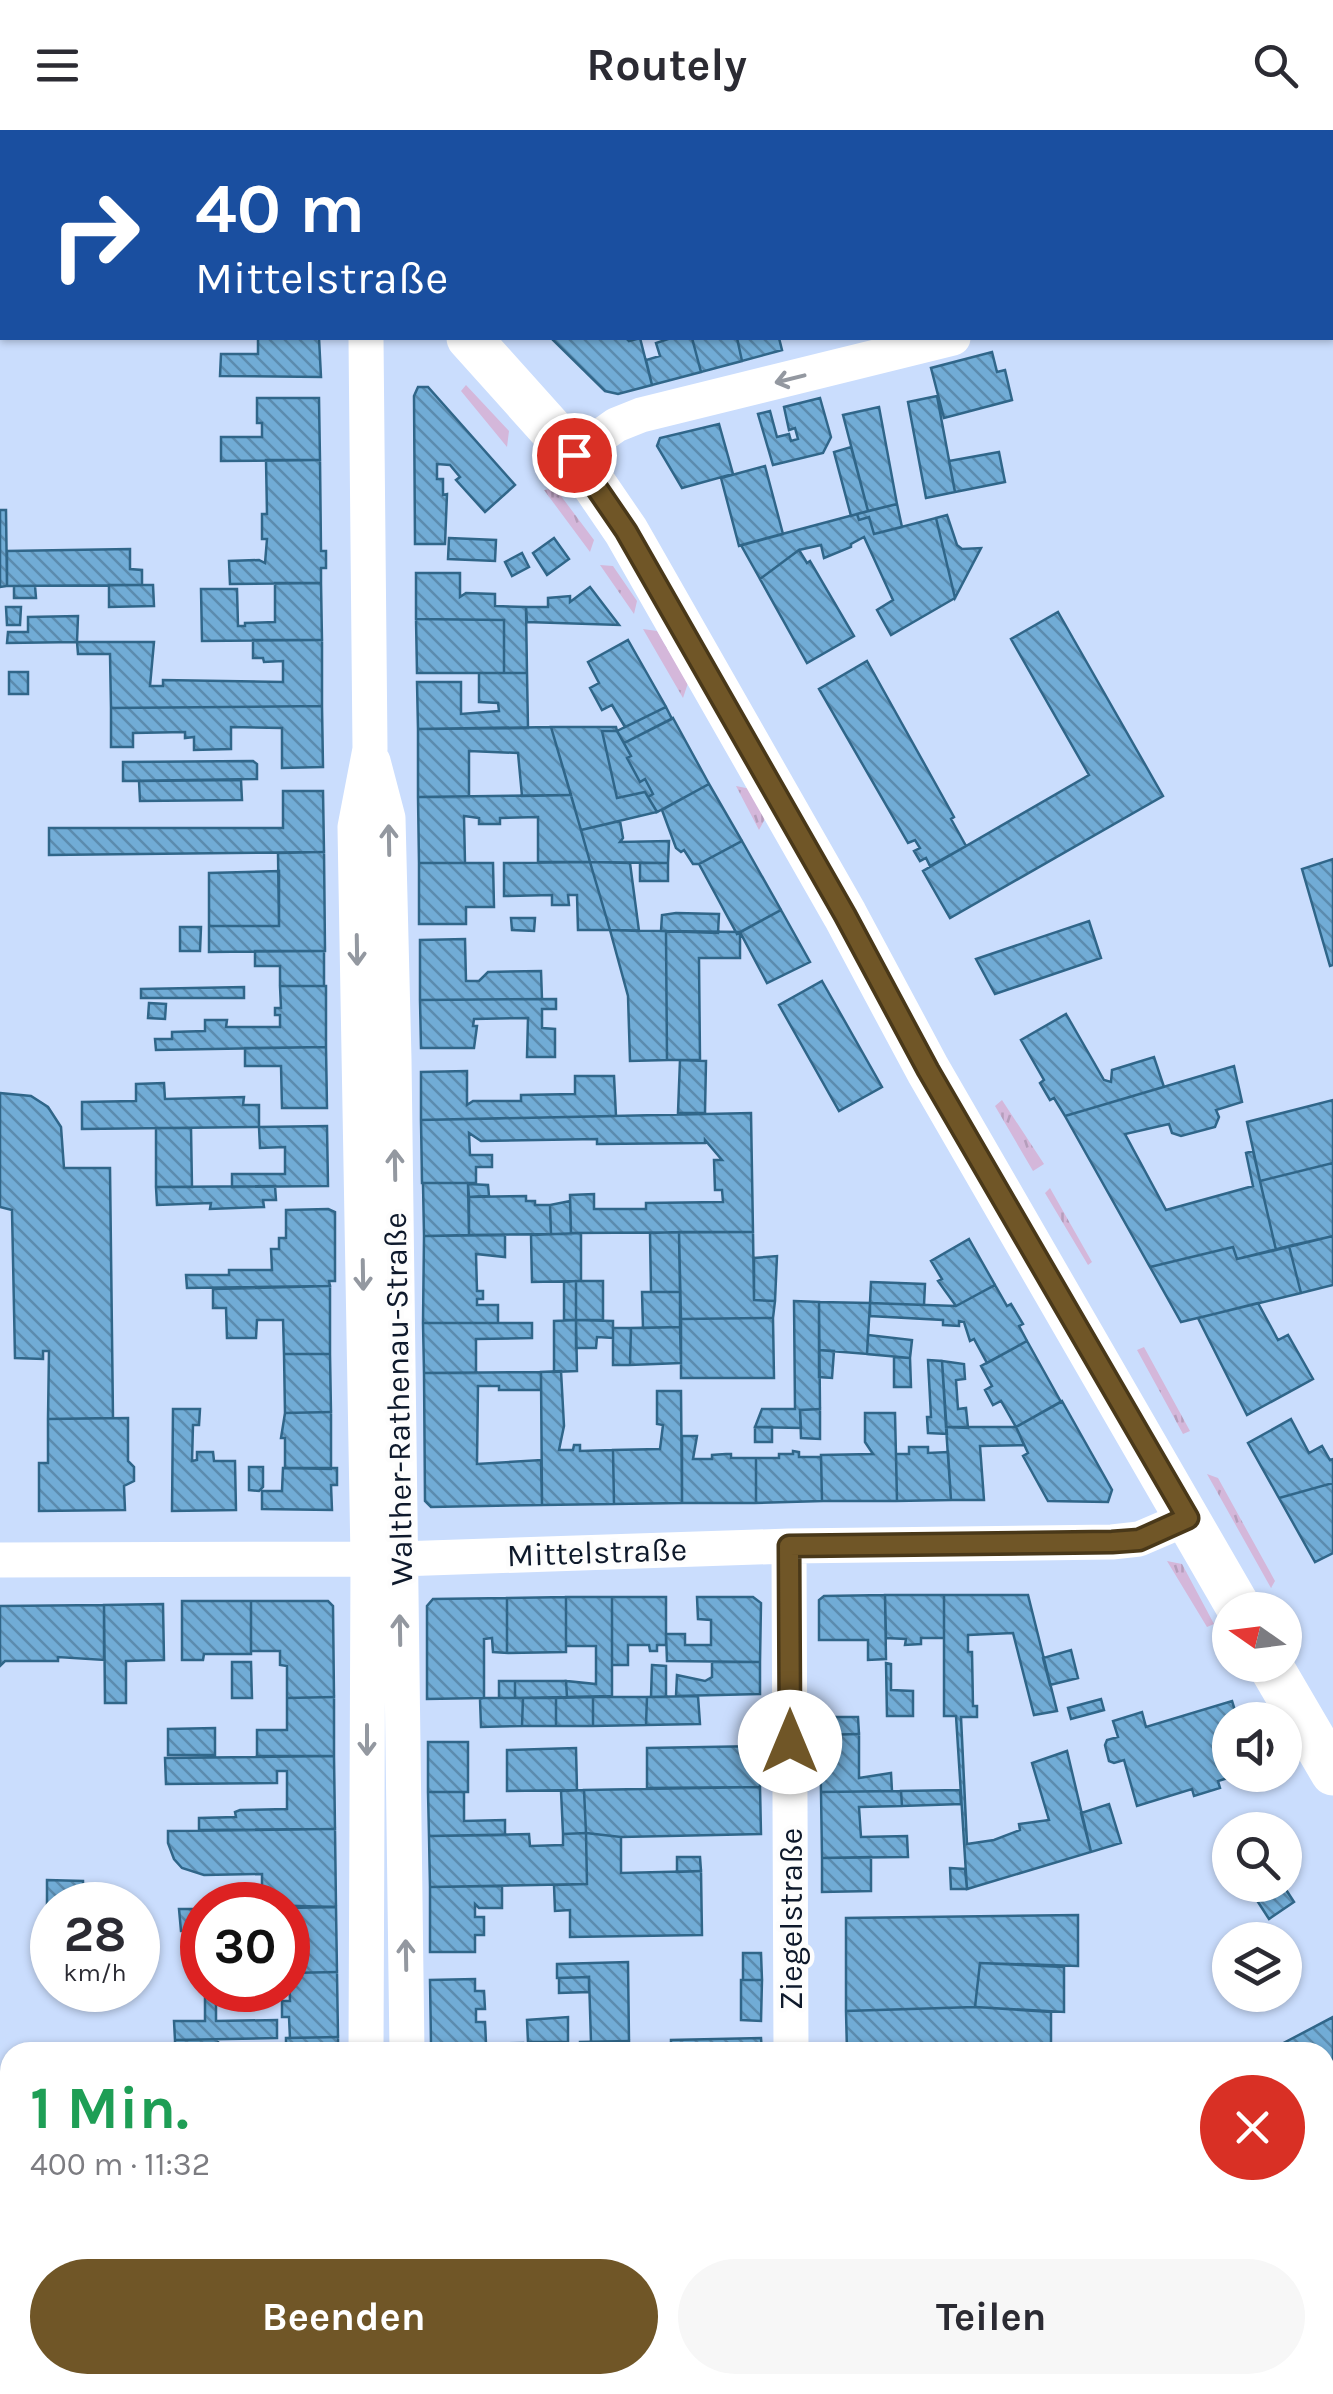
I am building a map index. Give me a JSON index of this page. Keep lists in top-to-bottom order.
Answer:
{
  "streets": {
    "street": ["Walther-Rathenau-Straße", "Mittelstraße", "Ziegelstraße"]
  },
  "crossings": [
    ["Walther-Rathenau-Straße", "Mittelstraße"],
    ["Mittelstraße", "Ziegelstraße"]
  ],
  "north": "left",
  "page": {
    "header": "Routely",
    "turn": ["40 m", "Mittelstraße"],
    "speed": "28 km/h",
    "limit": "30",
    "heading": ["1 Min.", "400 m · 11:32"],
    "buttons": ["Beenden", "Teilen"]
  }
}
